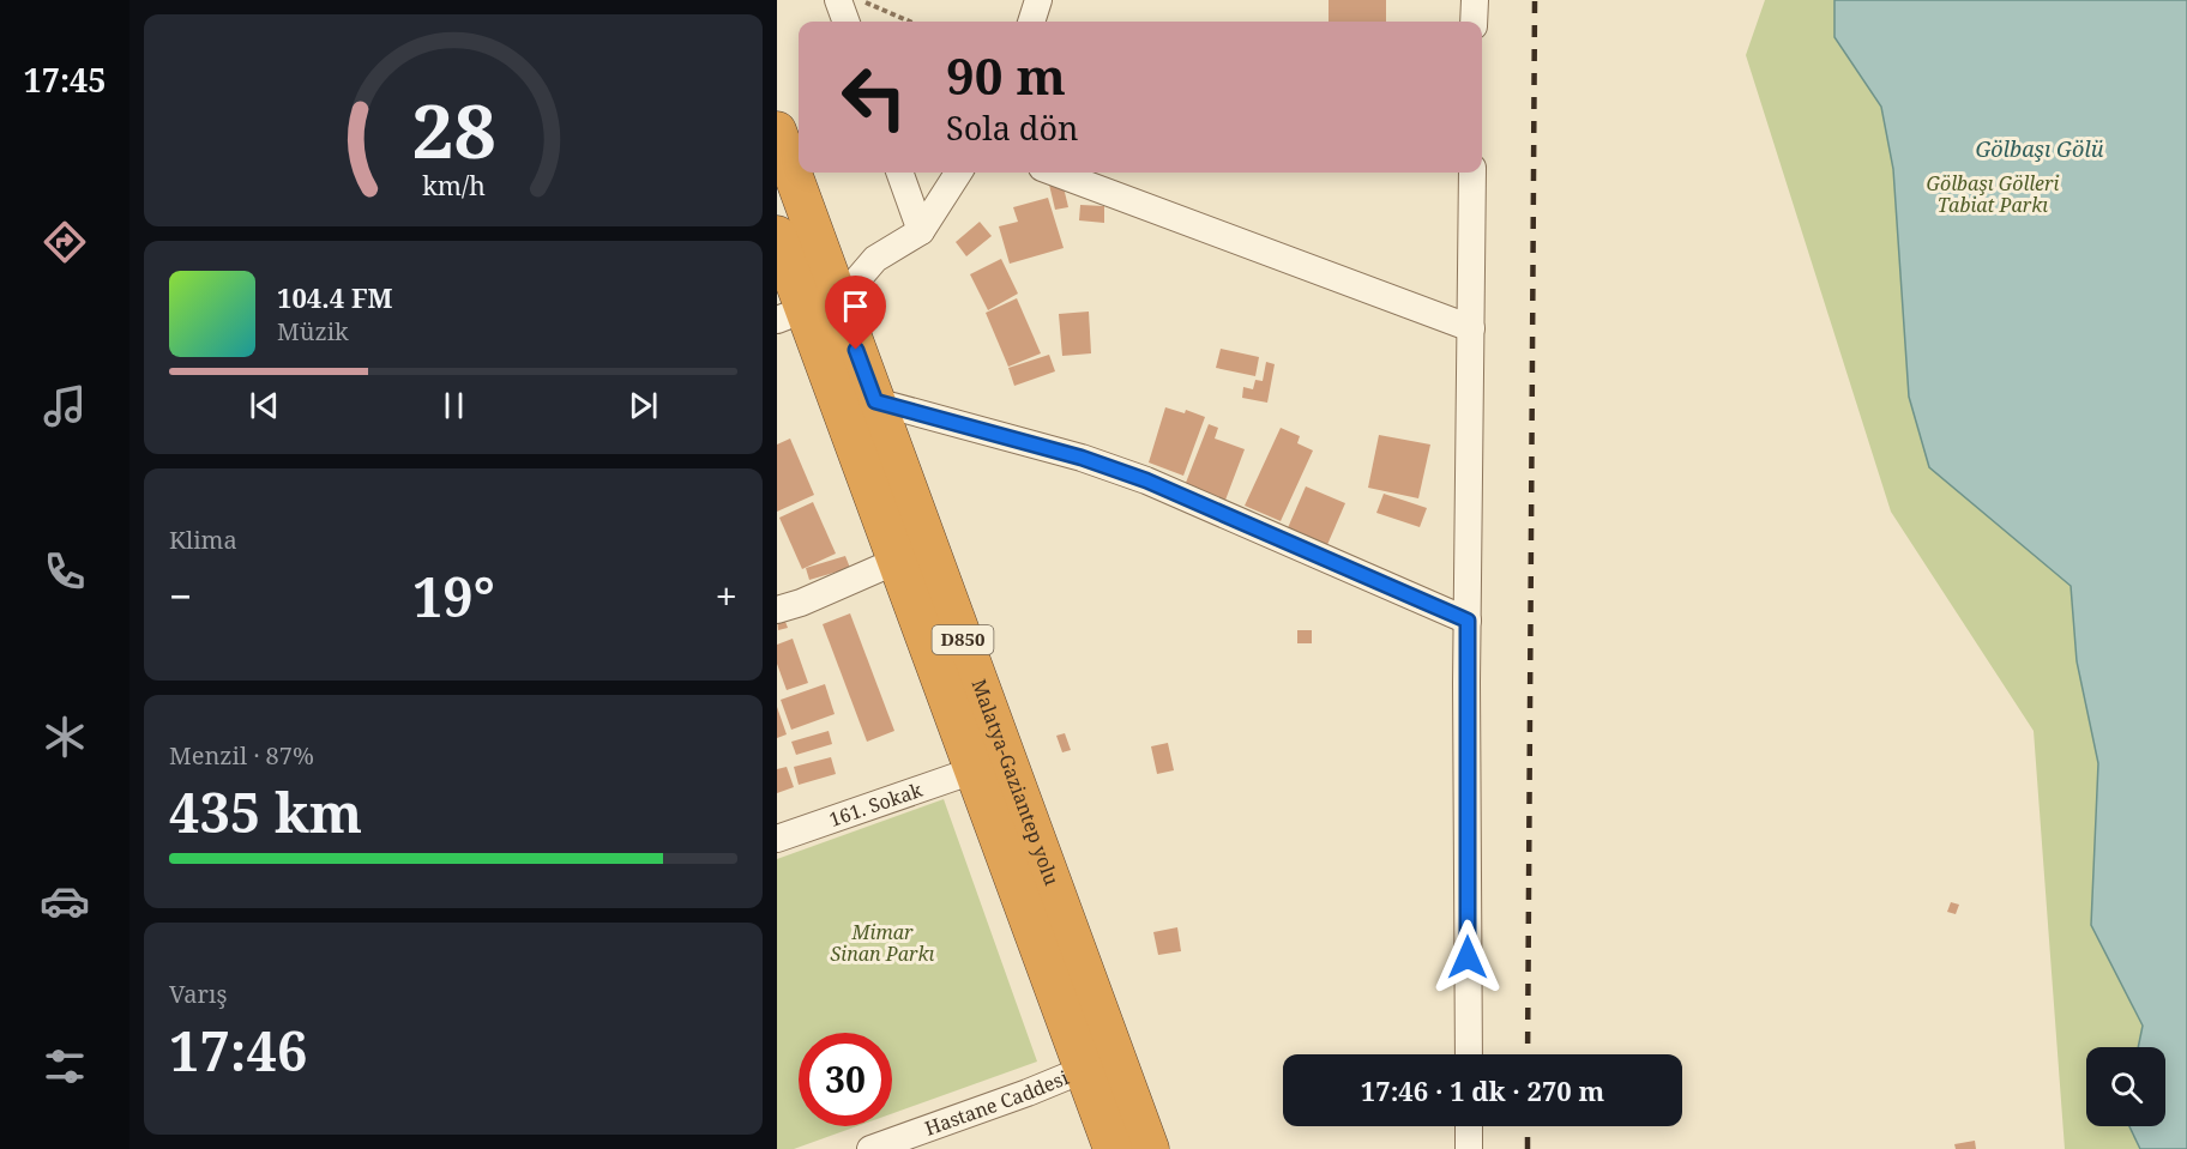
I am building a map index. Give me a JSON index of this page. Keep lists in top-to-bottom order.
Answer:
{
  "streets": {
    "highway": ["D850", "Malatya-Gaziantep yolu"],
    "street": ["161. Sokak", "Hastane Caddesi"]
  },
  "crossings": [
    ["Malatya-Gaziantep yolu", "161. Sokak"],
    ["Malatya-Gaziantep yolu", "Hastane Caddesi"]
  ],
  "water": ["Gölbaşı Gölü"],
  "parks": ["Gölbaşı Gölleri Tabiat Parkı", "Mimar Sinan Parkı"],
  "page": {
    "tabs": "17:45",
    "turn": ["90 m", "Sola dön"],
    "song": ["104.4 FM", "Müzik"],
    "tile": [
      "Klima",
      ["Menzil · 87%", "435 km"],
      ["Varış", "17:46"]
    ],
    "heat": ["−", "19°", "+"],
    "limit": "30",
    "trip": "17:46 · 1 dk · 270 m",
    "gauge": ["28", "km/h"]
  }
}
